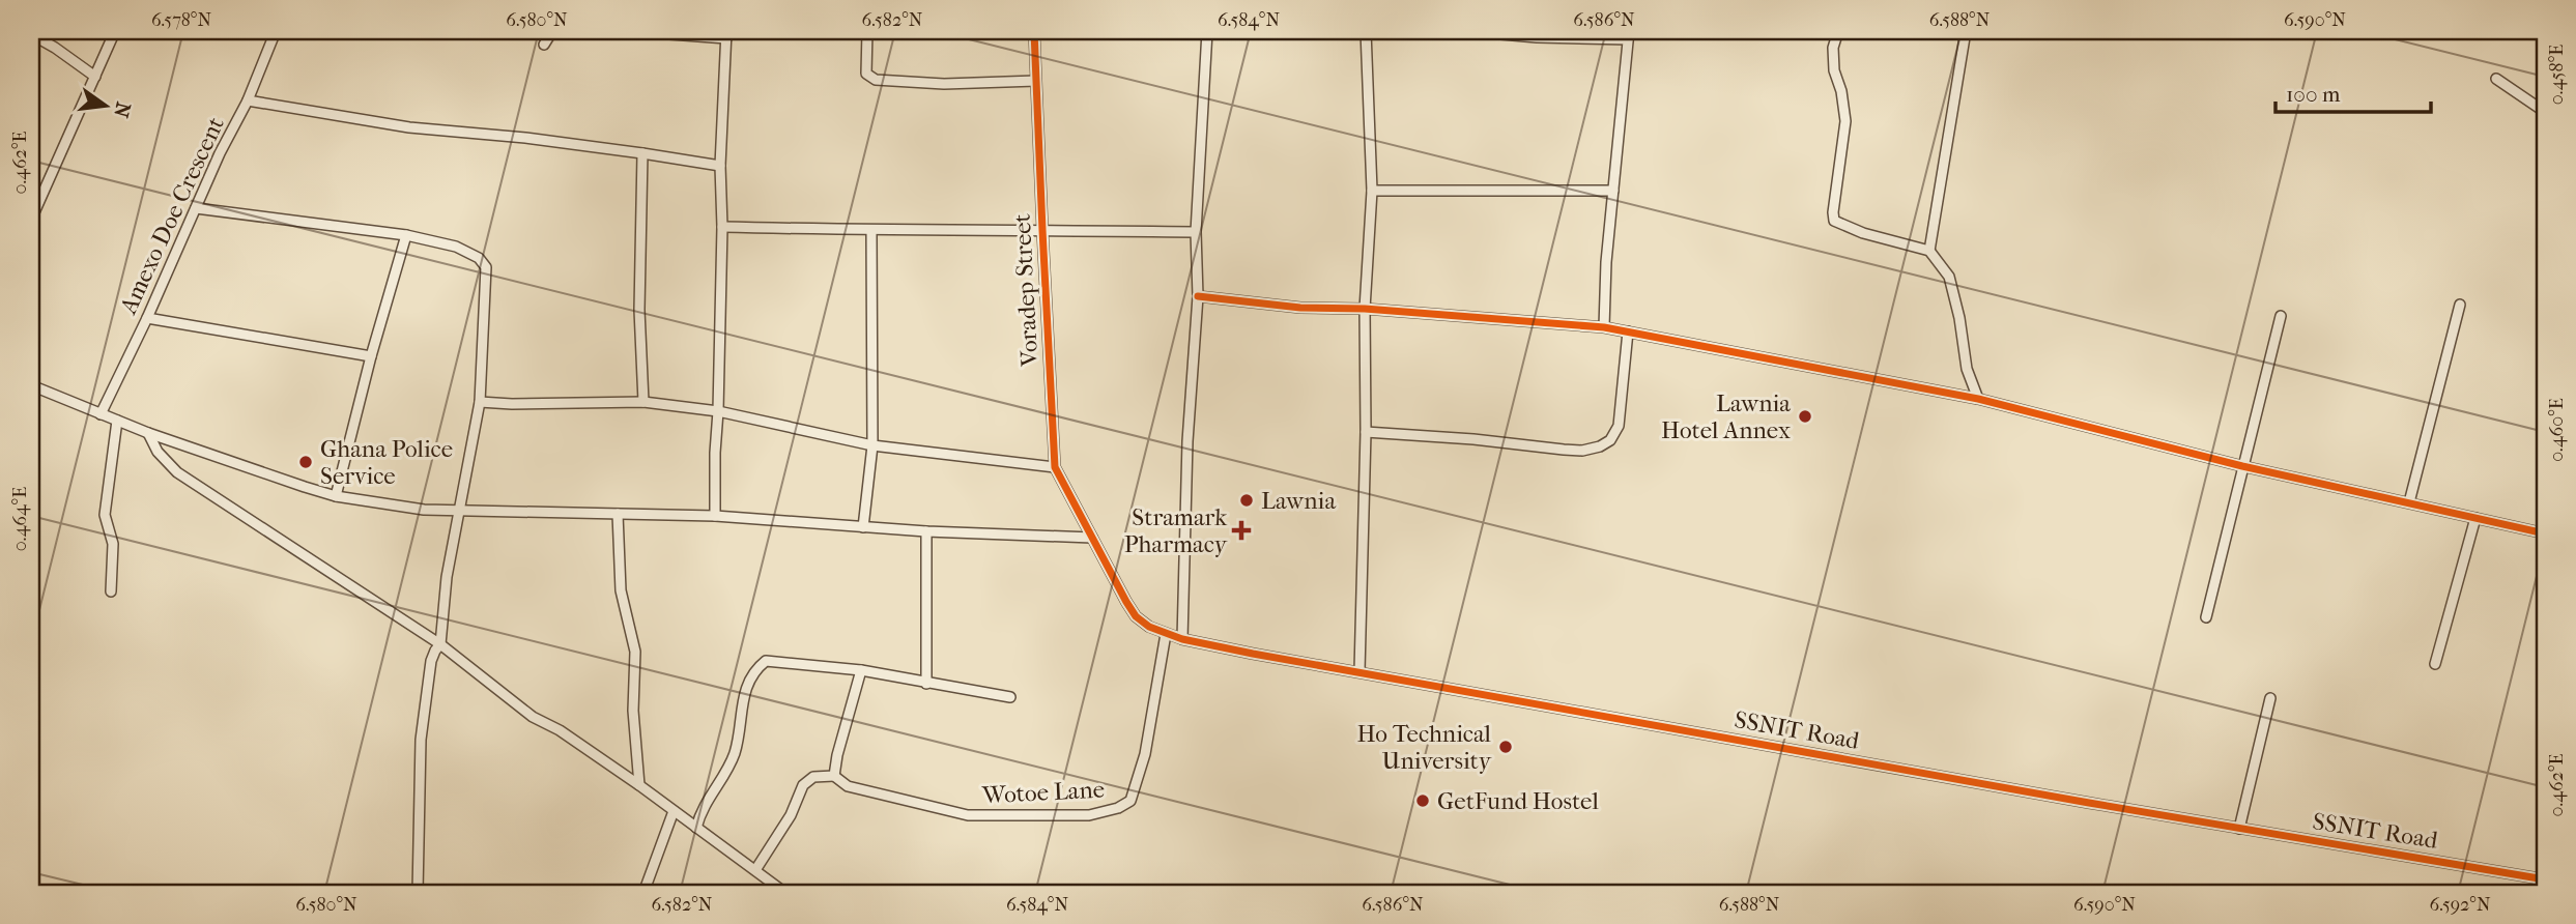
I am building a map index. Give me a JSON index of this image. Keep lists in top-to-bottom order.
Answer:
{
  "streets": {
    "street": [
      "Amexo Doe Crescent",
      "Voradep Street",
      "SSNIT Road",
      "Wotoe Lane"
    ]
  },
  "crossings": [
    ["Voradep Street", "SSNIT Road"],
    ["SSNIT Road", "Wotoe Lane"]
  ],
  "places": {
    "other": [
      "Lawnia Hotel Annex",
      "Ghana Police Service",
      "Lawnia",
      "Ho Technical University",
      "GetFund Hostel"
    ],
    "health": ["Stramark Pharmacy"]
  },
  "scale_bar": "100 m",
  "north": "right",
  "coordinates": [
    "6.578°N",
    "6.580°N",
    "6.582°N",
    "6.584°N",
    "6.586°N",
    "6.588°N",
    "6.590°N",
    "0.458°E",
    "0.462°E",
    "0.460°E",
    "0.464°E",
    "6.592°N"
  ]
}
